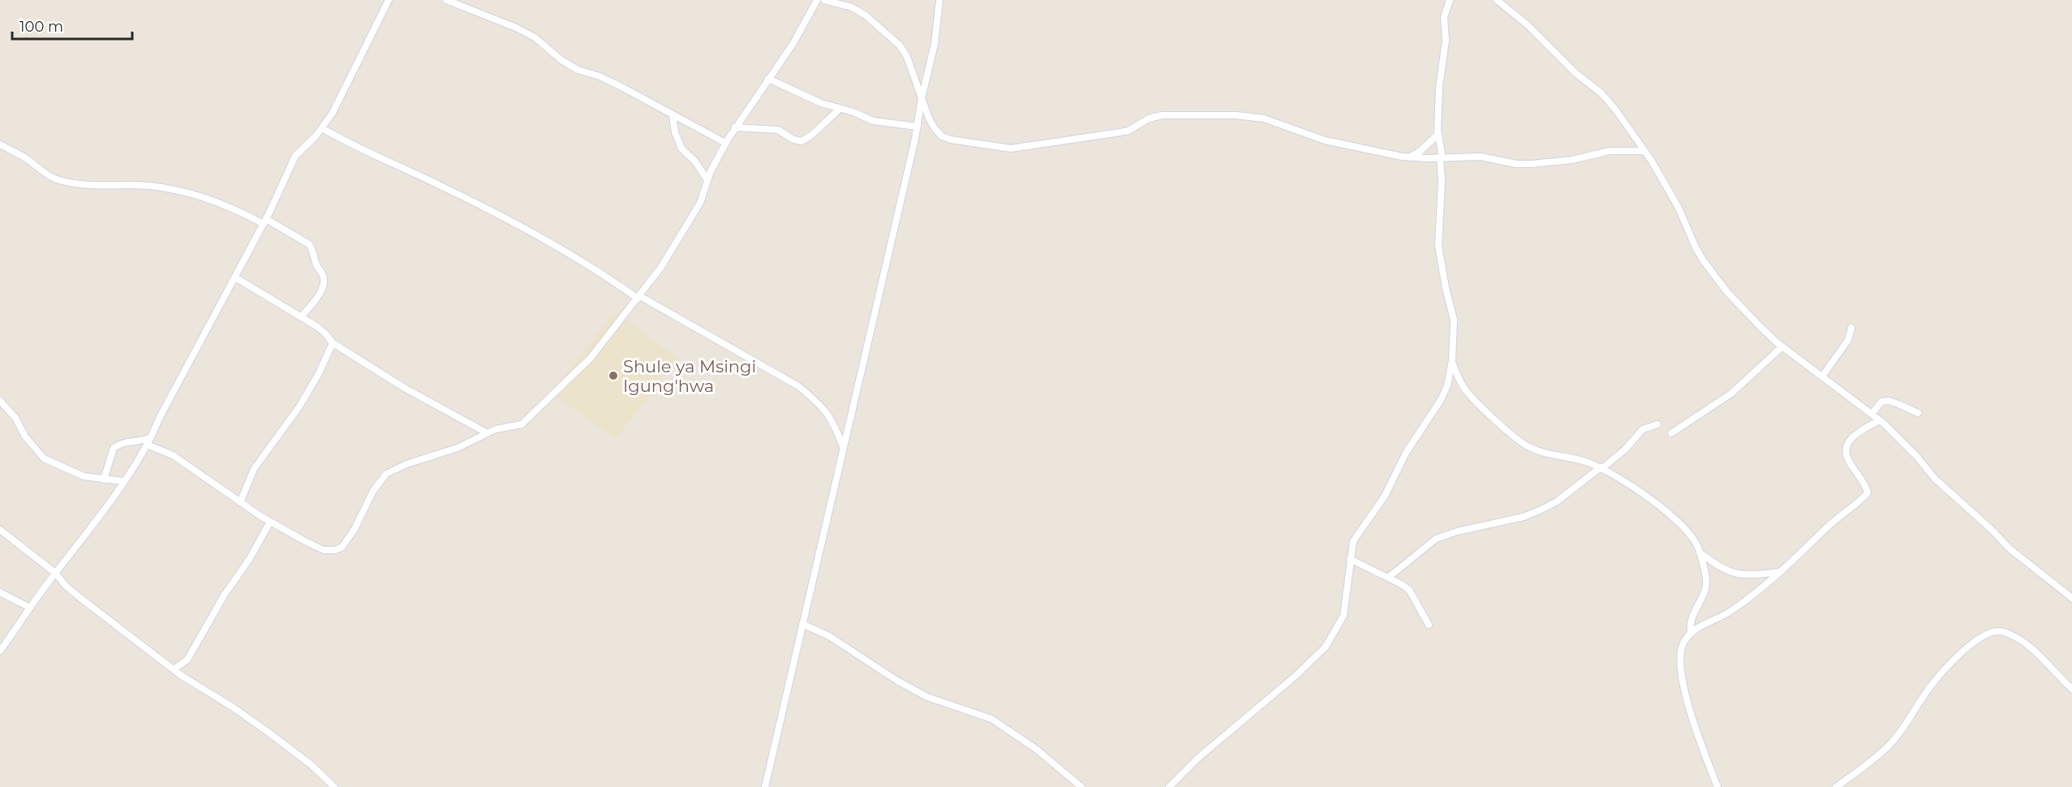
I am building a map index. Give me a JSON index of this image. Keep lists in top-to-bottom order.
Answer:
{
  "places": ["Shule ya Msingi Igung'hwa"],
  "scale_bar": "100 m"
}
